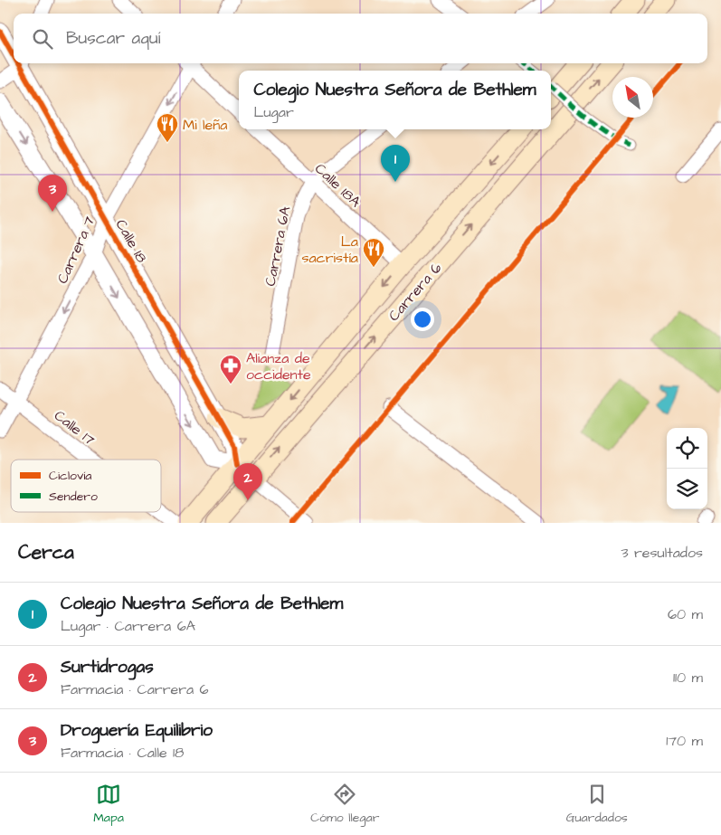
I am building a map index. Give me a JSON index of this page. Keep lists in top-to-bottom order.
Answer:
{
  "streets": {
    "main road": ["Carrera 6"],
    "street": [
      "Calle 18A",
      "Calle 18",
      "Carrera 6A",
      "Carrera 7",
      "Calle 17"
    ]
  },
  "crossings": [
    ["Calle 18A", "Carrera 6A"],
    ["Calle 18A", "Carrera 6"],
    ["Calle 18", "Carrera 7"],
    ["Calle 18", "Carrera 6"],
    ["Carrera 7", "Calle 17"]
  ],
  "one_way": ["Carrera 7"],
  "places": {
    "restaurant": ["Mi leña", "La sacristía"],
    "pharmacy": ["Alianza de occidente"]
  },
  "legend": ["Ciclovía", "Sendero"],
  "north": "top left",
  "page": {
    "search": "Buscar aquí",
    "popup": ["Colegio Nuestra Señora de Bethlem", "Lugar"],
    "pins": ["1", "3", "2"],
    "heading": ["Cerca", "3 resultados"],
    "list": [
      {
        "mark": "1",
        "name": "Colegio Nuestra Señora de Bethlem",
        "note": "Lugar · Carrera 6A",
        "value": "60 m"
      },
      {
        "mark": "2",
        "name": "Surtidrogas",
        "note": "Farmacia · Carrera 6",
        "value": "110 m"
      },
      {
        "mark": "3",
        "name": "Droguería Equilibrio",
        "note": "Farmacia · Calle 18",
        "value": "170 m"
      }
    ],
    "nav": ["Mapa", "Cómo llegar", "Guardados"]
  }
}
